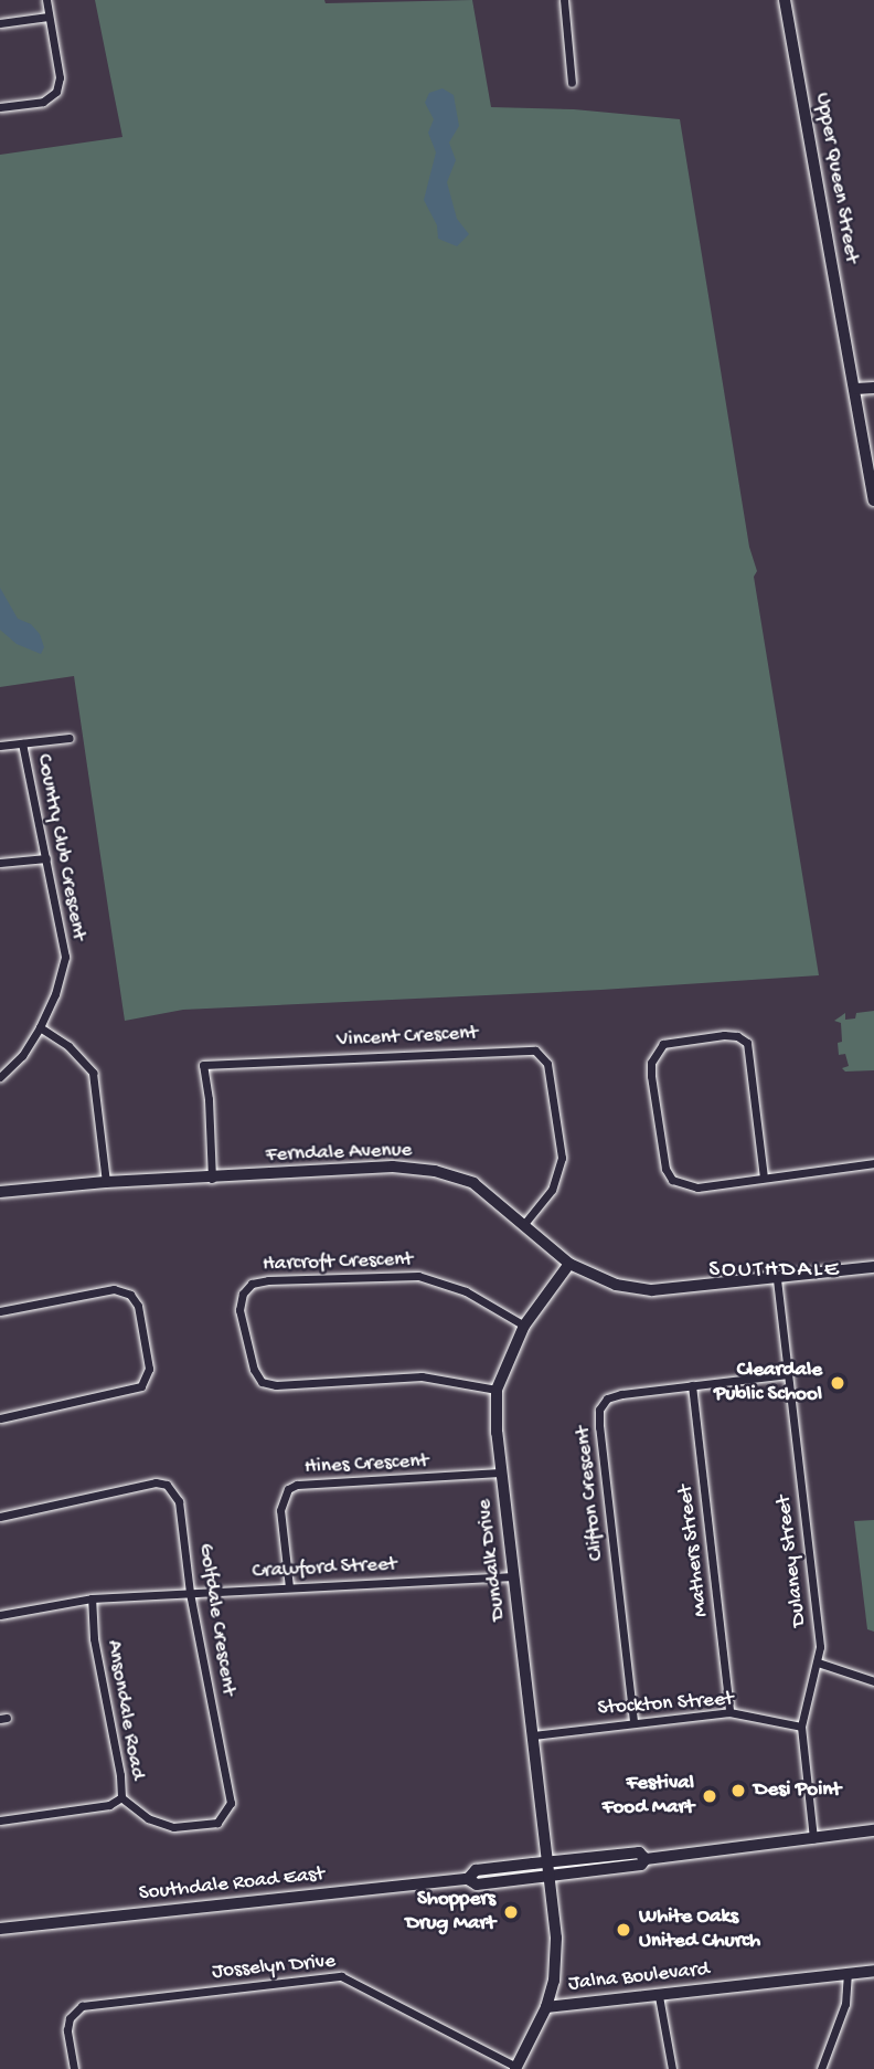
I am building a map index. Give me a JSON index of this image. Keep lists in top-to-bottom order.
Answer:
{
  "streets": {
    "street": [
      "Upper Queen Street",
      "Country Club Crescent",
      "Vincent Crescent",
      "Ferndale Avenue",
      "Harcroft Crescent",
      "Hines Crescent",
      "Clifton Crescent",
      "Mathers Street",
      "Dundalk Drive",
      "Dulaney Street",
      "Crawford Street",
      "Golfdale Crescent",
      "Stockton Street",
      "Ansondale Road",
      "Southdale Road East",
      "Josselyn Drive",
      "Jalna Boulevard"
    ]
  },
  "crossings": [
    ["Vincent Crescent", "Ferndale Avenue"],
    ["Ferndale Avenue", "Dundalk Drive"],
    ["Ferndale Avenue", "Dulaney Street"],
    ["Harcroft Crescent", "Dundalk Drive"],
    ["Hines Crescent", "Dundalk Drive"],
    ["Hines Crescent", "Crawford Street"],
    ["Clifton Crescent", "Mathers Street"],
    ["Clifton Crescent", "Dulaney Street"],
    ["Clifton Crescent", "Stockton Street"],
    ["Mathers Street", "Stockton Street"],
    ["Dundalk Drive", "Crawford Street"],
    ["Dundalk Drive", "Stockton Street"],
    ["Dundalk Drive", "Southdale Road East"],
    ["Dundalk Drive", "Jalna Boulevard"],
    ["Dulaney Street", "Stockton Street"],
    ["Dulaney Street", "Southdale Road East"],
    ["Crawford Street", "Golfdale Crescent"],
    ["Crawford Street", "Ansondale Road"],
    ["Golfdale Crescent", "Ansondale Road"],
    ["Southdale Road East", "Jalna Boulevard"],
    ["Josselyn Drive", "Jalna Boulevard"]
  ],
  "districts": ["SOUTHDALE"],
  "places": [
    "Cleardale Public School",
    "Desi Point",
    "Festival Food Mart",
    "Shoppers Drug Mart",
    "White Oaks United Church"
  ]
}
